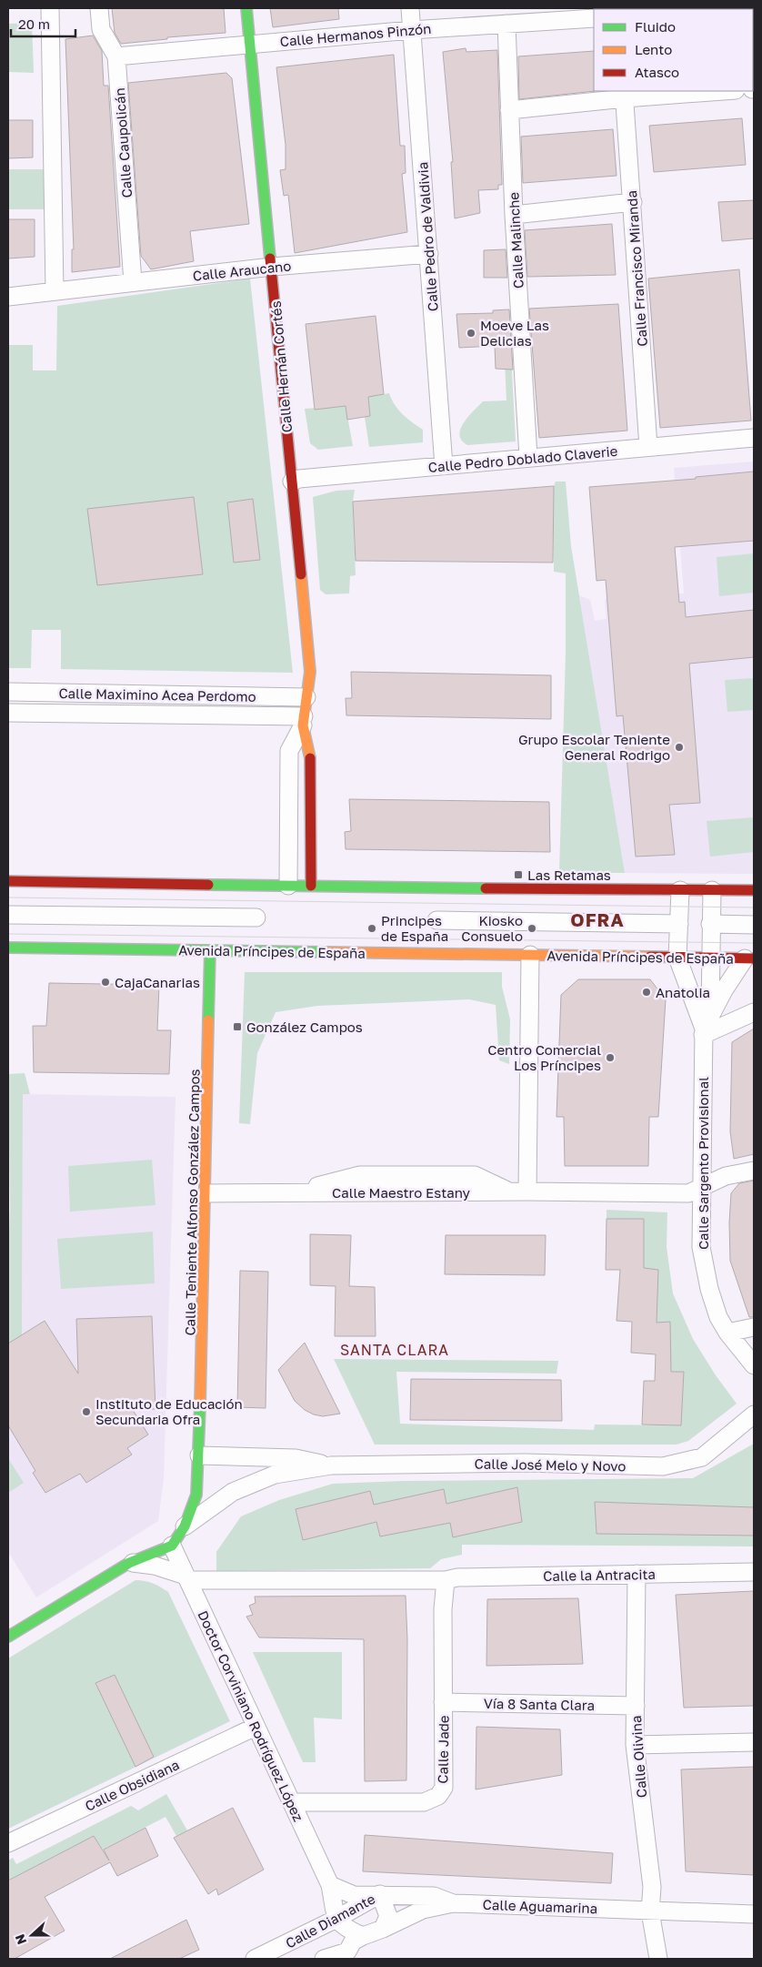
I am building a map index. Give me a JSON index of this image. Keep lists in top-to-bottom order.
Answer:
{
  "streets": {
    "street": [
      "Calle Hermanos Pinzón",
      "Calle Caupolicán",
      "Calle Pedro de Valdivia",
      "Calle Malinche",
      "Calle Francisco Miranda",
      "Calle Araucano",
      "Calle Hernán Cortés",
      "Calle Pedro Doblado Claverie",
      "Calle Maximino Acea Perdomo",
      "Avenida Príncipes de España",
      "Calle Sargento Provisional",
      "Calle Maestro Estany",
      "Calle Teniente Alfonso González Campos",
      "Calle José Melo y Novo",
      "Calle la Antracita",
      "Vía 8 Santa Clara",
      "Doctor Corviniano Rodríguez López",
      "Calle Jade",
      "Calle Olivina",
      "Calle Obsidiana",
      "Calle Aguamarina",
      "Calle Diamante"
    ]
  },
  "crossings": [
    ["Calle Hermanos Pinzón", "Calle Caupolicán"],
    ["Calle Hermanos Pinzón", "Calle Pedro de Valdivia"],
    ["Calle Hermanos Pinzón", "Calle Malinche"],
    ["Calle Hermanos Pinzón", "Calle Hernán Cortés"],
    ["Calle Caupolicán", "Calle Araucano"],
    ["Calle Pedro de Valdivia", "Calle Araucano"],
    ["Calle Pedro de Valdivia", "Calle Pedro Doblado Claverie"],
    ["Calle Malinche", "Calle Pedro Doblado Claverie"],
    ["Calle Francisco Miranda", "Calle Pedro Doblado Claverie"],
    ["Calle Araucano", "Calle Hernán Cortés"],
    ["Calle Hernán Cortés", "Calle Pedro Doblado Claverie"],
    ["Calle Hernán Cortés", "Calle Maximino Acea Perdomo"],
    ["Avenida Príncipes de España", "Calle Sargento Provisional"],
    ["Avenida Príncipes de España", "Calle Teniente Alfonso González Campos"],
    ["Calle Sargento Provisional", "Calle Maestro Estany"],
    ["Calle Maestro Estany", "Calle Teniente Alfonso González Campos"],
    ["Calle Teniente Alfonso González Campos", "Doctor Corviniano Rodríguez López"],
    ["Calle la Antracita", "Doctor Corviniano Rodríguez López"],
    ["Calle la Antracita", "Calle Jade"],
    ["Calle la Antracita", "Calle Olivina"],
    ["Vía 8 Santa Clara", "Calle Jade"],
    ["Vía 8 Santa Clara", "Calle Olivina"],
    ["Doctor Corviniano Rodríguez López", "Calle Jade"],
    ["Doctor Corviniano Rodríguez López", "Calle Obsidiana"],
    ["Doctor Corviniano Rodríguez López", "Calle Aguamarina"],
    ["Doctor Corviniano Rodríguez López", "Calle Diamante"],
    ["Calle Olivina", "Calle Aguamarina"],
    ["Calle Aguamarina", "Calle Diamante"]
  ],
  "districts": ["OFRA", "SANTA CLARA"],
  "places": {
    "other": [
      "Moeve Las Delicias",
      "Grupo Escolar Teniente General Rodrigo",
      "Principes de España",
      "Kiosko Consuelo",
      "CajaCanarias",
      "Anatolia",
      "Centro Comercial Los Príncipes",
      "Instituto de Educación Secundaria Ofra"
    ],
    "transit": ["Las Retamas", "González Campos"]
  },
  "legend": ["Fluido", "Lento", "Atasco"],
  "scale_bar": "20 m",
  "north": "left"
}
